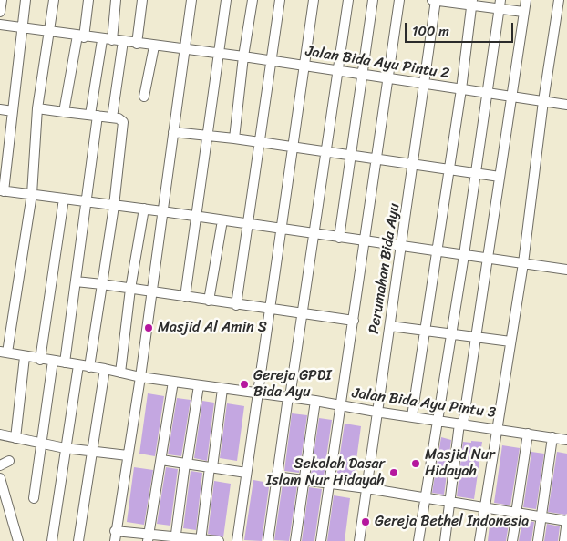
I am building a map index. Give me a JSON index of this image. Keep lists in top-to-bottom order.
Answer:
{
  "streets": {
    "street": ["Jalan Bida Ayu Pintu 2", "Perumahan Bida Ayu", "Jalan Bida Ayu Pintu 3"]
  },
  "crossings": [
    ["Jalan Bida Ayu Pintu 2", "Perumahan Bida Ayu"],
    ["Perumahan Bida Ayu", "Jalan Bida Ayu Pintu 3"]
  ],
  "places": [
    "Masjid Al Amin S",
    "Gereja GPDI Bida Ayu",
    "Masjid Nur Hidayah",
    "Sekolah Dasar Islam Nur Hidayah",
    "Gereja Bethel Indonesia"
  ],
  "scale_bar": "100 m"
}
